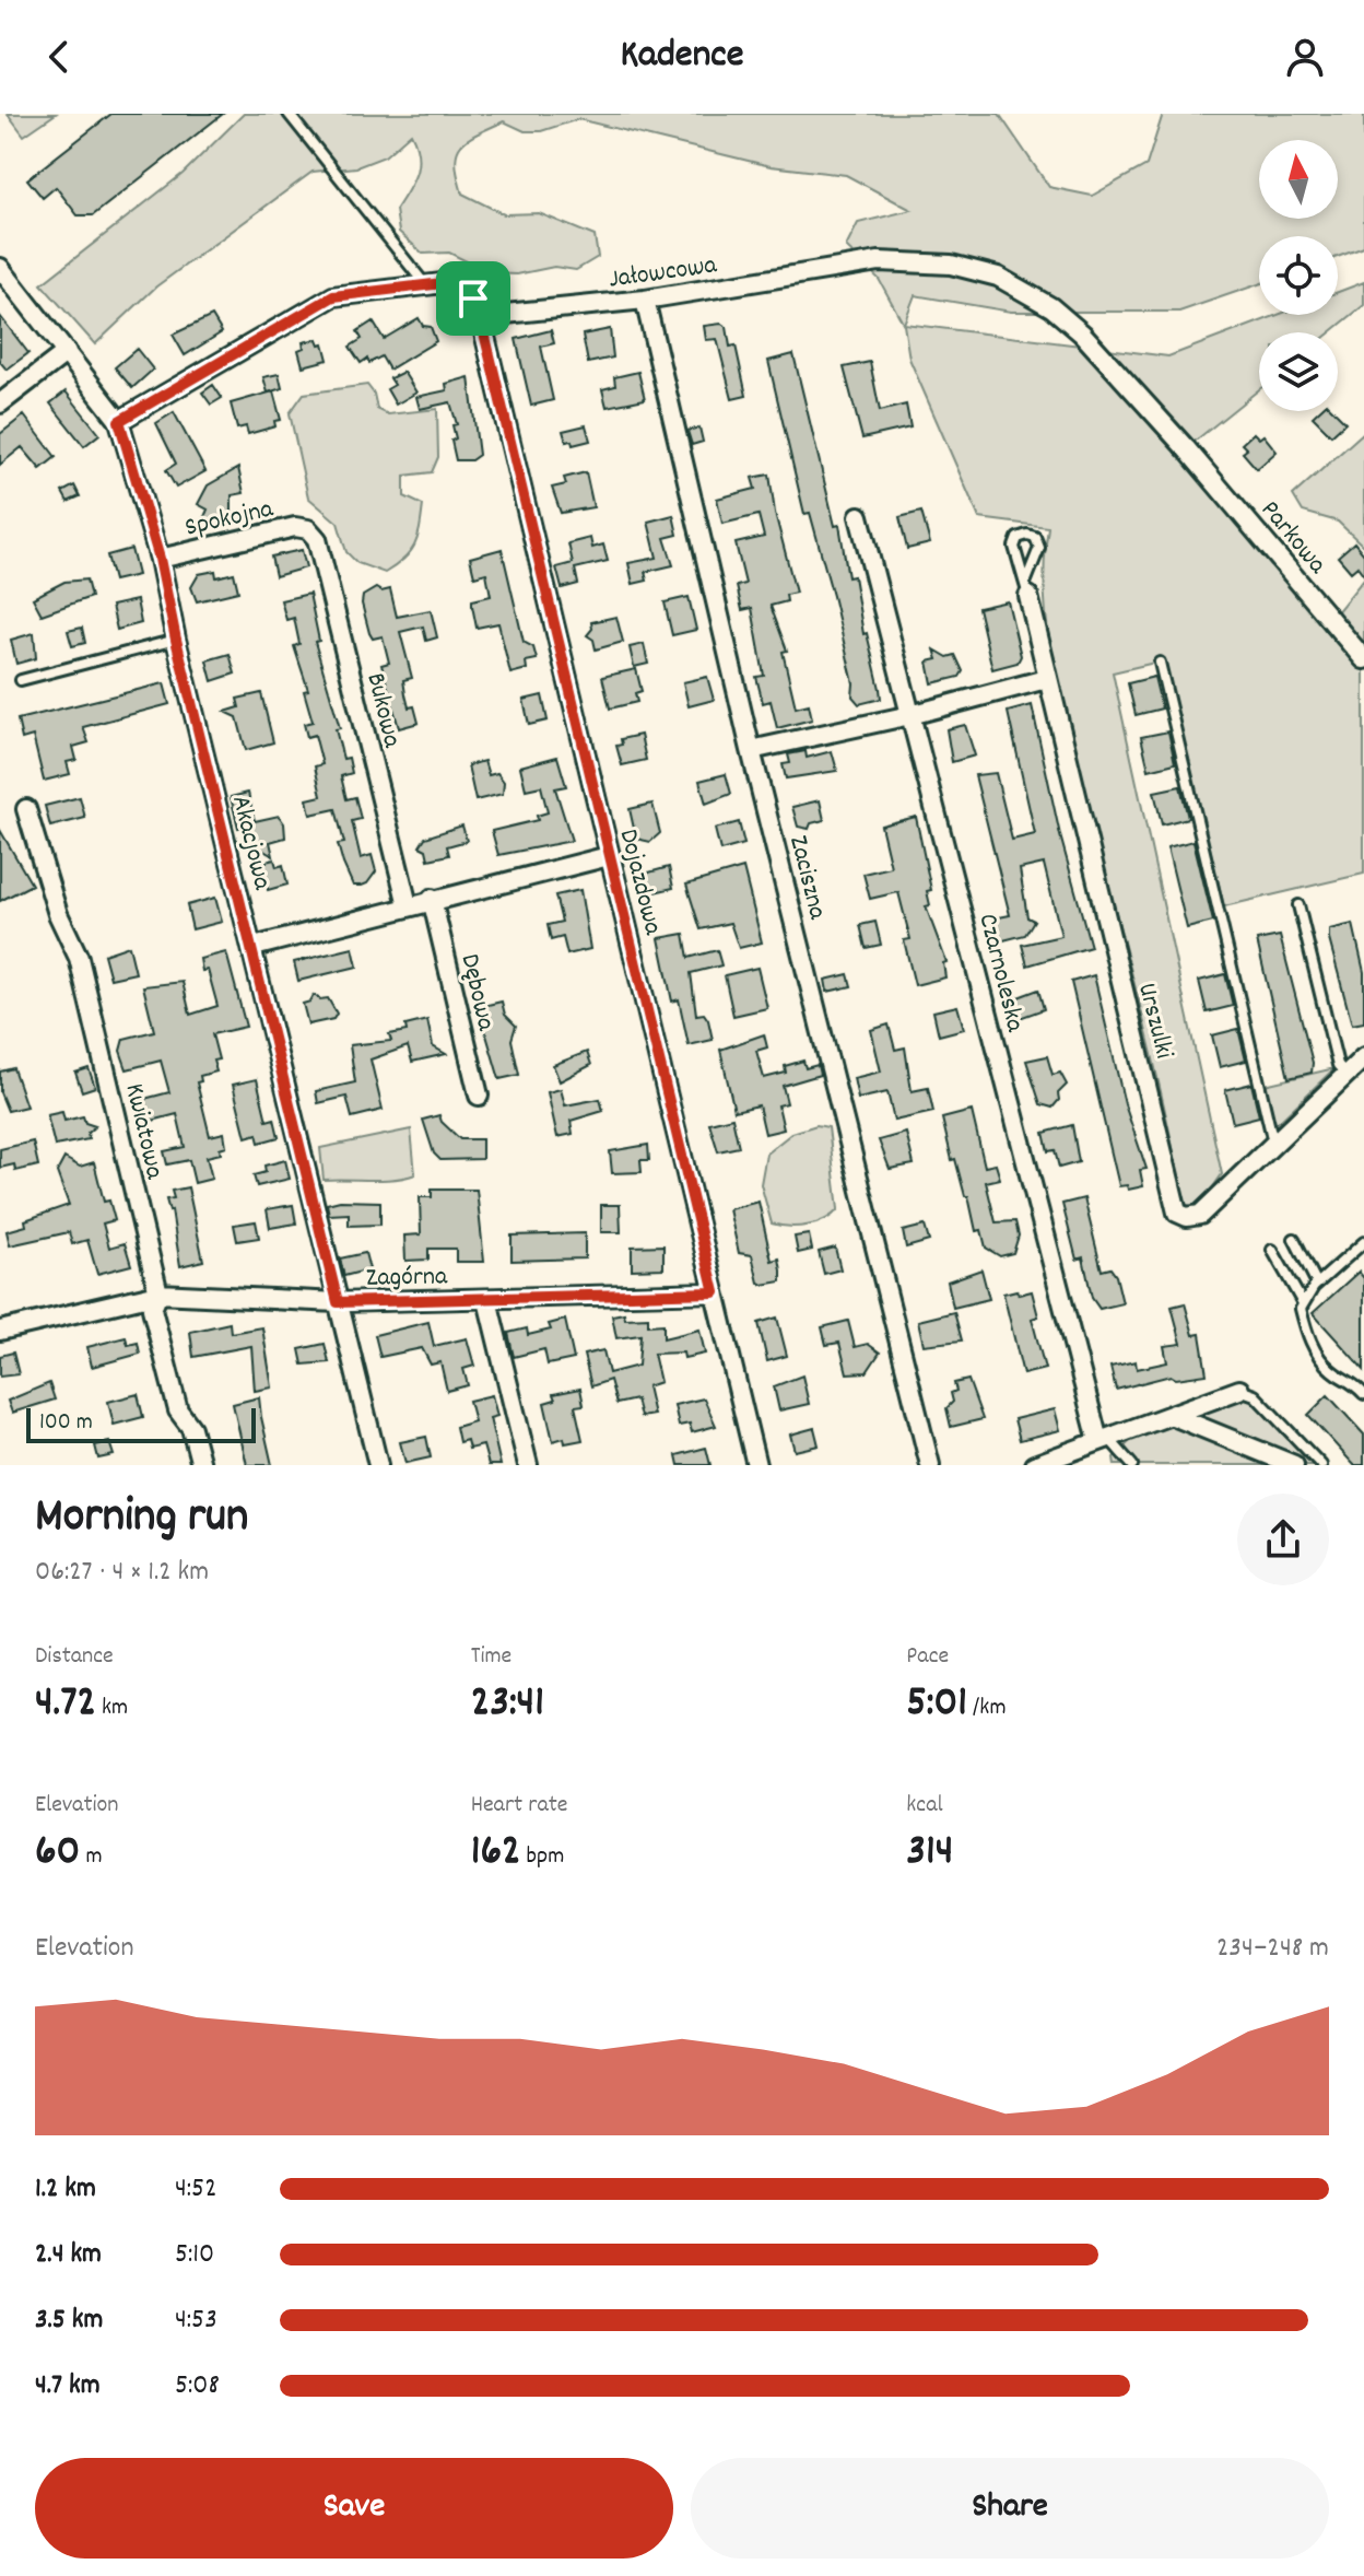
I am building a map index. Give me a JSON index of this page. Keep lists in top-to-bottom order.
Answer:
{
  "streets": {
    "street": [
      "Jałowcowa",
      "Spokojna",
      "Parkowa",
      "Bukowa",
      "Akacjowa",
      "Zaciszna",
      "Dojazdowa",
      "Czarnoleska",
      "Dębowa",
      "Urszulki",
      "Kwiatowa",
      "Zagórna"
    ]
  },
  "crossings": [
    ["Jałowcowa", "Parkowa"],
    ["Jałowcowa", "Zaciszna"],
    ["Jałowcowa", "Dojazdowa"],
    ["Spokojna", "Bukowa"],
    ["Spokojna", "Akacjowa"],
    ["Akacjowa", "Zagórna"],
    ["Dojazdowa", "Zagórna"],
    ["Kwiatowa", "Zagórna"]
  ],
  "scale_bar": "100 m",
  "north": "top",
  "page": {
    "header": "Kadence",
    "scale": "100 m",
    "heading": ["Morning run", "06:27 · 4 × 1.2 km"],
    "stats": [
      ["Distance", "4.72 km"],
      ["Time", "23:41"],
      ["Pace", "5:01 /km"],
      ["Elevation", "60 m"],
      ["Heart rate", "162 bpm"],
      ["kcal", "314"]
    ],
    "chart": ["Elevation", "234–248 m"],
    "list": [
      {
        "name": "1.2 km",
        "note": "4:52"
      },
      {
        "name": "2.4 km",
        "note": "5:10"
      },
      {
        "name": "3.5 km",
        "note": "4:53"
      },
      {
        "name": "4.7 km",
        "note": "5:08"
      }
    ],
    "buttons": ["Save", "Share"]
  }
}
